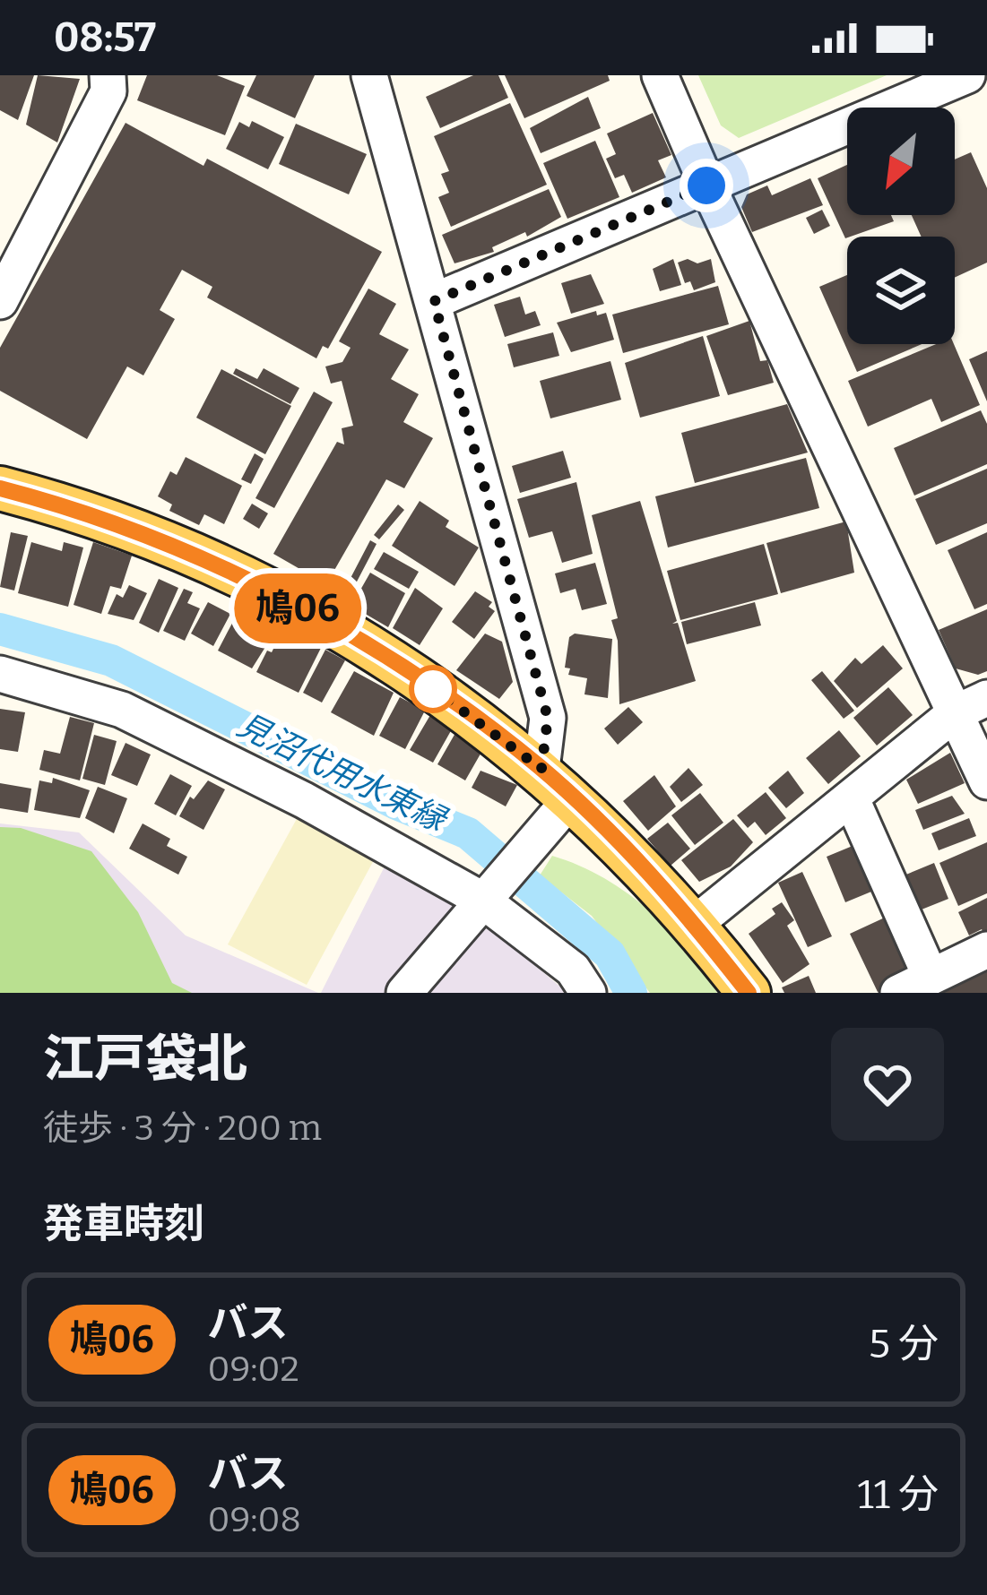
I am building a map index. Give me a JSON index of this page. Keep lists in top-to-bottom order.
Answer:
{
  "water": ["見沼代用水東縁"],
  "lines": ["bus line 鳩06"],
  "north": "bottom left",
  "page": {
    "status": "08:57",
    "on_map": "鳩06",
    "heading": [
      ["江戸袋北", "徒歩 · 3 分 · 200 m"],
      "発車時刻"
    ],
    "list": [
      {
        "mark": "鳩06",
        "name": "バス",
        "note": "09:02",
        "value": "5 分"
      },
      {
        "mark": "鳩06",
        "name": "バス",
        "note": "09:08",
        "value": "11 分"
      }
    ]
  }
}
